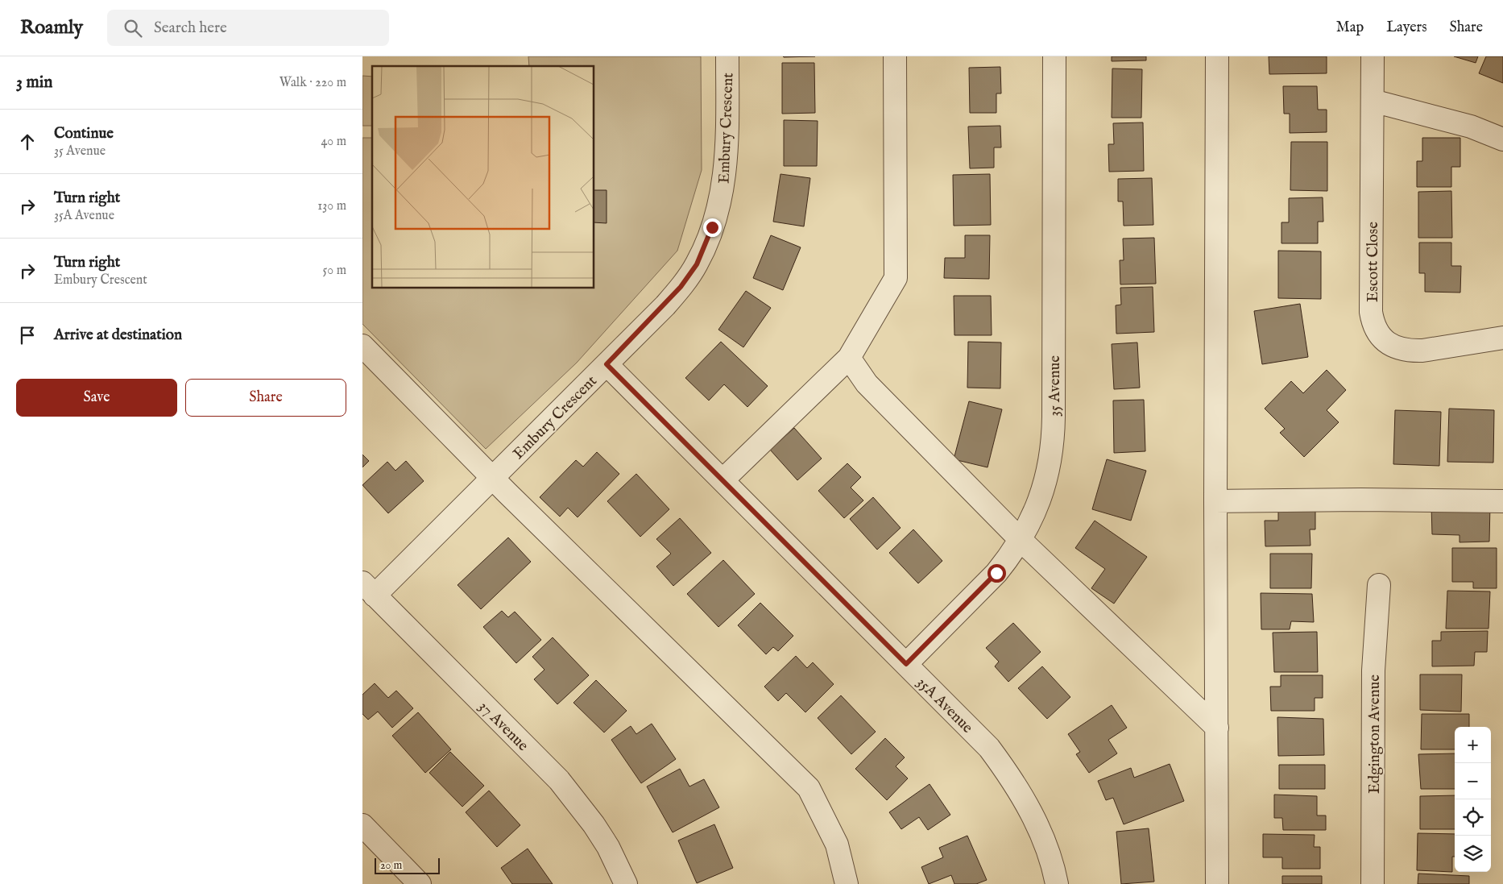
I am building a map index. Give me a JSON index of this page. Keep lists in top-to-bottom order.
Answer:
{
  "streets": {
    "street": [
      "Embury Crescent",
      "Escott Close",
      "35 Avenue",
      "35A Avenue",
      "37 Avenue",
      "Edgington Avenue"
    ]
  },
  "crossings": [
    ["Embury Crescent", "35A Avenue"],
    ["Embury Crescent", "37 Avenue"],
    ["35 Avenue", "35A Avenue"]
  ],
  "scale_bar": "20 m",
  "page": {
    "header": "Roamly",
    "search": "Search here",
    "nav": ["Map", "Layers", "Share"],
    "heading": ["3 min", "Walk · 220 m"],
    "list": [
      ["Continue", "35 Avenue", "40 m"],
      ["Turn right", "35A Avenue", "130 m"],
      ["Turn right", "Embury Crescent", "50 m"],
      "Arrive at destination"
    ],
    "buttons": ["Save", "Share"],
    "map_buttons": ["+", "−"],
    "scale": "20 m"
  }
}
